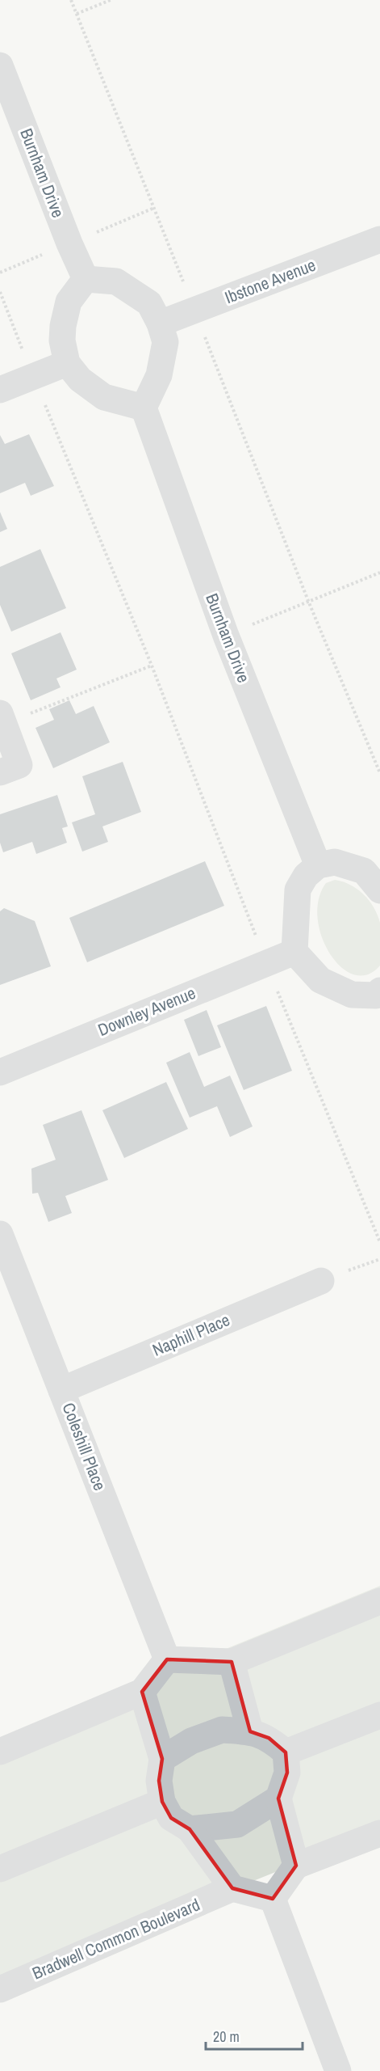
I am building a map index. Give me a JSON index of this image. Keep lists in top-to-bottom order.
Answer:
{
  "streets": {
    "street": [
      "Burnham Drive",
      "Ibstone Avenue",
      "Downley Avenue",
      "Naphill Place",
      "Coleshill Place",
      "Bradwell Common Boulevard"
    ]
  },
  "crossings": [
    ["Burnham Drive", "Ibstone Avenue"],
    ["Naphill Place", "Coleshill Place"]
  ],
  "scale_bar": "20 m"
}
